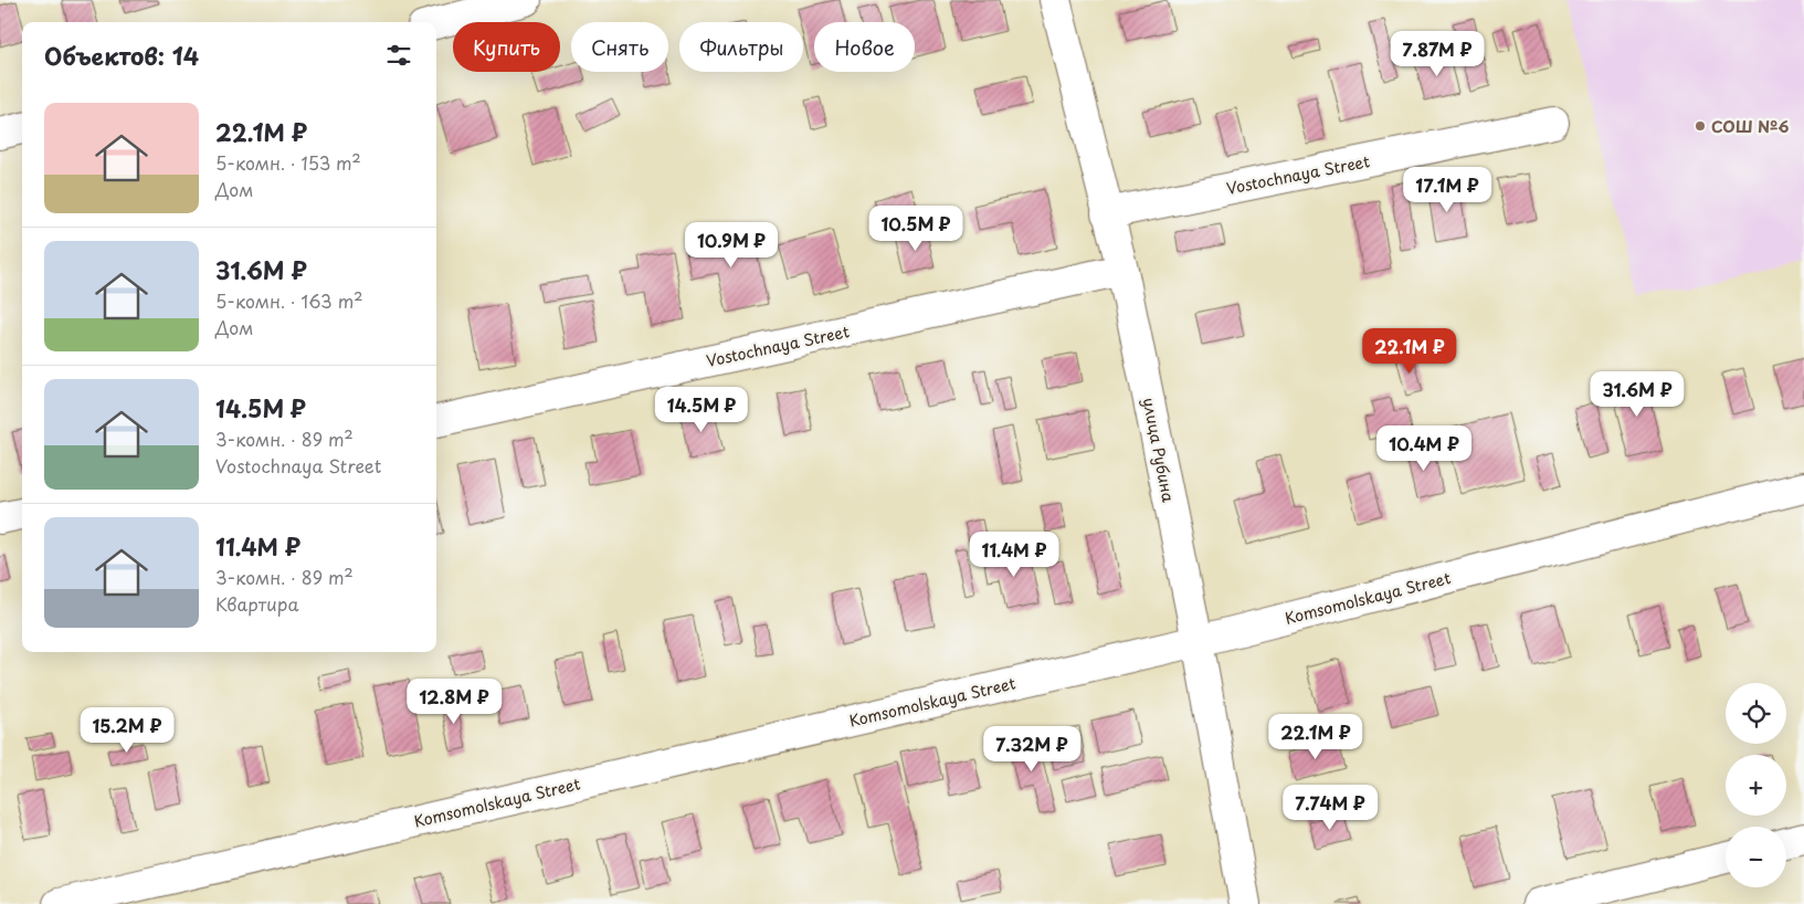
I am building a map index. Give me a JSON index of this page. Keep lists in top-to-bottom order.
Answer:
{
  "streets": {
    "street": ["Vostochnaya Street", "улица Рубина", "Komsomolskaya Street"]
  },
  "crossings": [
    ["Vostochnaya Street", "улица Рубина"],
    ["улица Рубина", "Komsomolskaya Street"]
  ],
  "places": ["СОШ №6"],
  "page": {
    "chip": [
      "Купить",
      "Снять",
      "Фильтры",
      "Новое"
    ],
    "heading": "Объектов: 14",
    "price": [
      "7.87M ₽",
      "17.1M ₽",
      "10.5M ₽",
      "10.9M ₽",
      "22.1M ₽",
      "31.6M ₽",
      "14.5M ₽",
      "10.4M ₽",
      "11.4M ₽",
      "12.8M ₽",
      "15.2M ₽",
      "22.1M ₽",
      "7.32M ₽",
      "7.74M ₽"
    ],
    "list": [
      {
        "name": "22.1M ₽",
        "note": "5-комн. · 153 m² · Дом"
      },
      {
        "name": "31.6M ₽",
        "note": "5-комн. · 163 m² · Дом"
      },
      {
        "name": "14.5M ₽",
        "note": "3-комн. · 89 m² · Vostochnaya Street"
      },
      {
        "name": "11.4M ₽",
        "note": "3-комн. · 89 m² · Квартира"
      }
    ],
    "map_buttons": ["+", "−"]
  }
}
